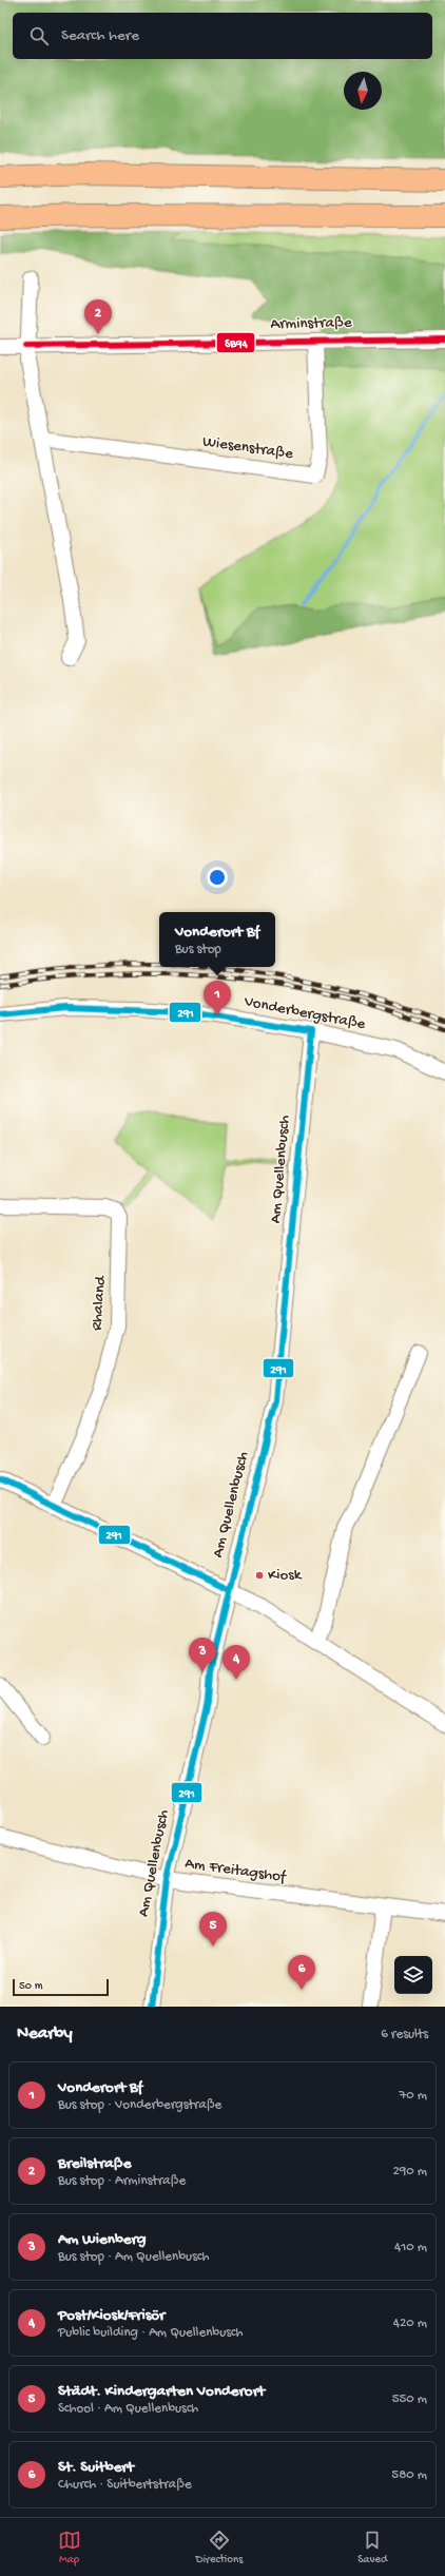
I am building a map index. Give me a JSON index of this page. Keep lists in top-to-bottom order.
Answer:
{
  "streets": {
    "street": [
      "Arminstraße",
      "Wiesenstraße",
      "Vonderbergstraße",
      "Am Quellenbusch",
      "Rhaland",
      "Am Freitagshof"
    ]
  },
  "crossings": [
    ["Arminstraße", "Wiesenstraße"],
    ["Vonderbergstraße", "Am Quellenbusch"],
    ["Am Quellenbusch", "Am Freitagshof"]
  ],
  "places": ["Kiosk"],
  "lines": ["transit line SB94", "transit line 291"],
  "scale_bar": "50 m",
  "north": "bottom",
  "page": {
    "search": "Search here",
    "pins": [
      "2",
      "1",
      "3",
      "4",
      "5",
      "6"
    ],
    "popup": ["Vonderort Bf", "Bus stop"],
    "scale": "50 m",
    "heading": ["Nearby", "6 results"],
    "list": [
      {
        "mark": "1",
        "name": "Vonderort Bf",
        "note": "Bus stop · Vonderbergstraße",
        "value": "70 m"
      },
      {
        "mark": "2",
        "name": "Breilstraße",
        "note": "Bus stop · Arminstraße",
        "value": "290 m"
      },
      {
        "mark": "3",
        "name": "Am Wienberg",
        "note": "Bus stop · Am Quellenbusch",
        "value": "410 m"
      },
      {
        "mark": "4",
        "name": "Post/Kiosk/Frisör",
        "note": "Public building · Am Quellenbusch",
        "value": "420 m"
      },
      {
        "mark": "5",
        "name": "Städt. Kindergarten Vonderort",
        "note": "School · Am Quellenbusch",
        "value": "550 m"
      },
      {
        "mark": "6",
        "name": "St. Suitbert",
        "note": "Church · Suitbertstraße",
        "value": "580 m"
      }
    ],
    "nav": ["Map", "Directions", "Saved"]
  }
}
